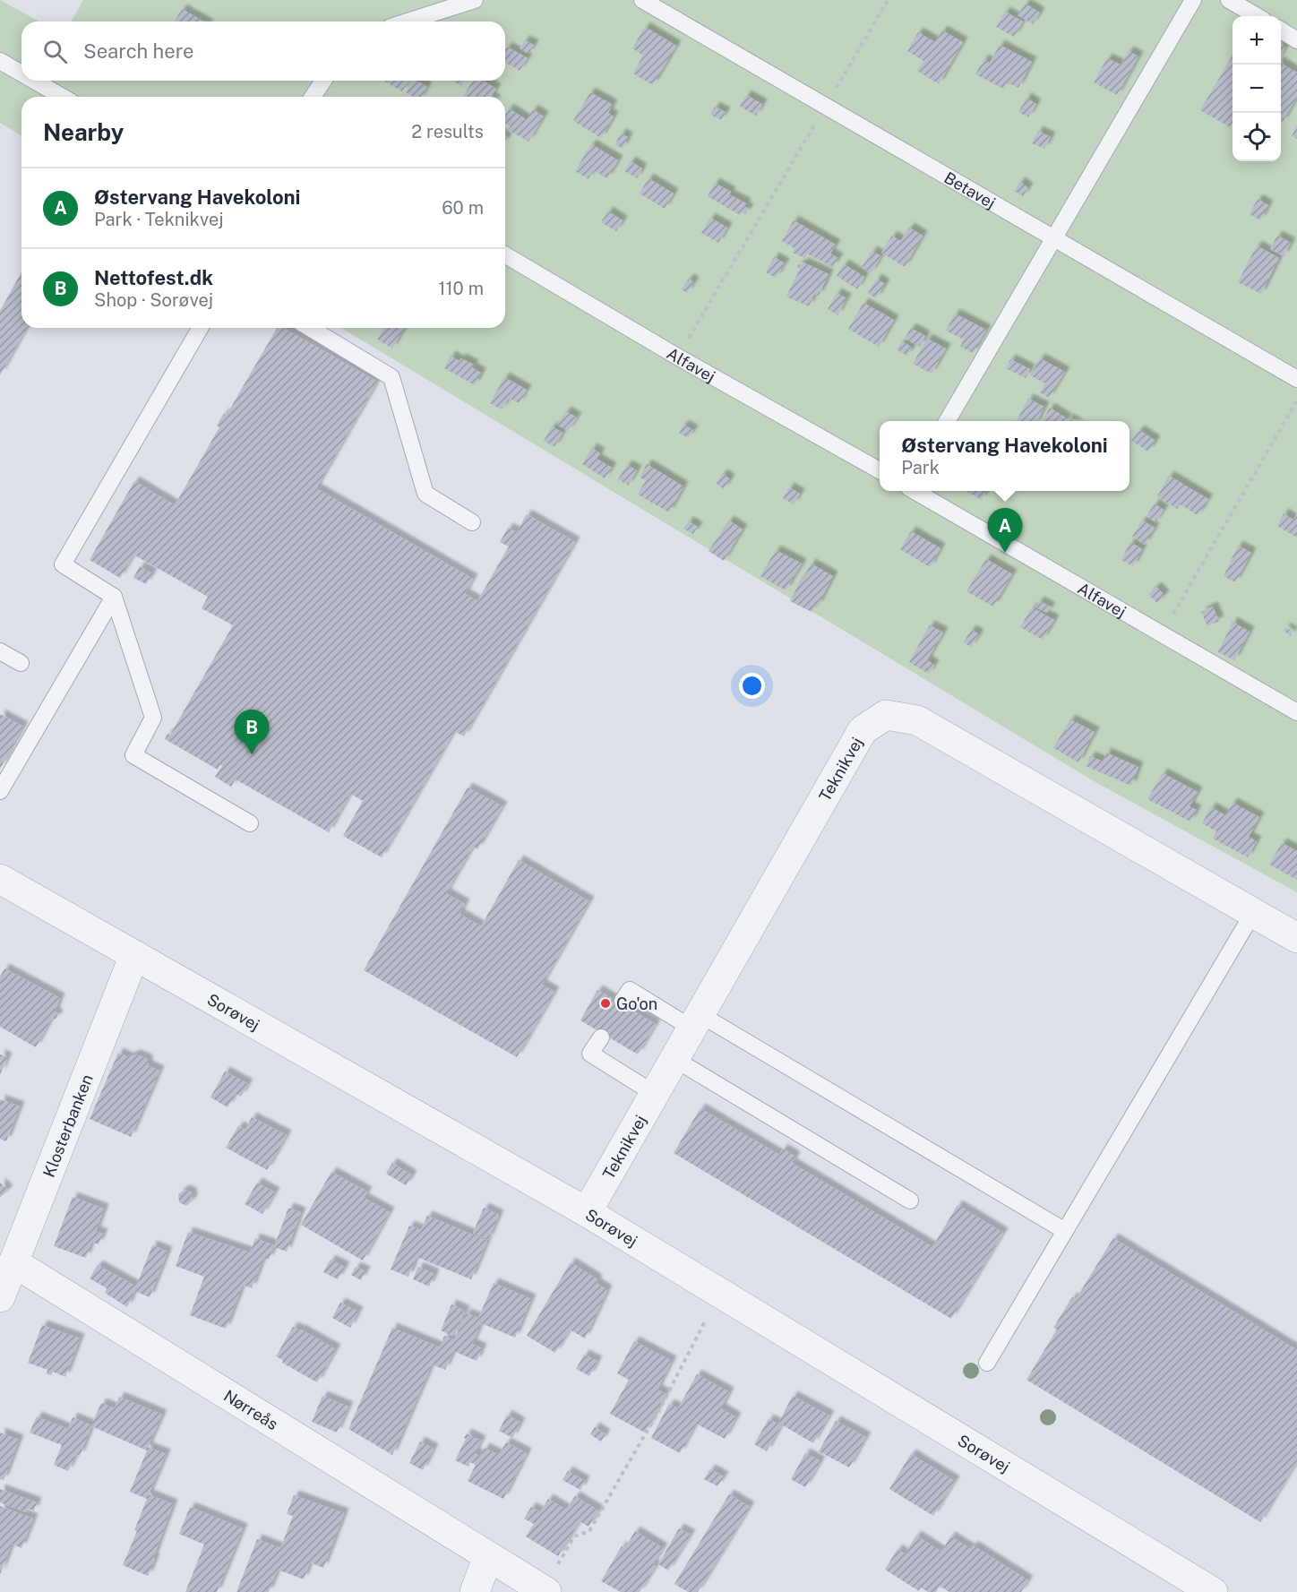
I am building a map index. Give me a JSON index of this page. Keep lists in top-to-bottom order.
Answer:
{
  "streets": {
    "street": [
      "Teknikvej",
      "Sorøvej",
      "Klosterbanken",
      "Nørreås"
    ],
    "lane": ["Betavej", "Alfavej"]
  },
  "crossings": [
    ["Teknikvej", "Sorøvej"],
    ["Sorøvej", "Klosterbanken"],
    ["Klosterbanken", "Nørreås"]
  ],
  "places": ["Go'on"],
  "page": {
    "map_buttons": ["+", "−"],
    "search": "Search here",
    "heading": ["Nearby", "2 results"],
    "list": [
      {
        "mark": "A",
        "name": "Østervang Havekoloni",
        "note": "Park · Teknikvej",
        "value": "60 m"
      },
      {
        "mark": "B",
        "name": "Nettofest.dk",
        "note": "Shop · Sorøvej",
        "value": "110 m"
      }
    ],
    "popup": ["Østervang Havekoloni", "Park"],
    "pins": ["A", "B"]
  }
}
